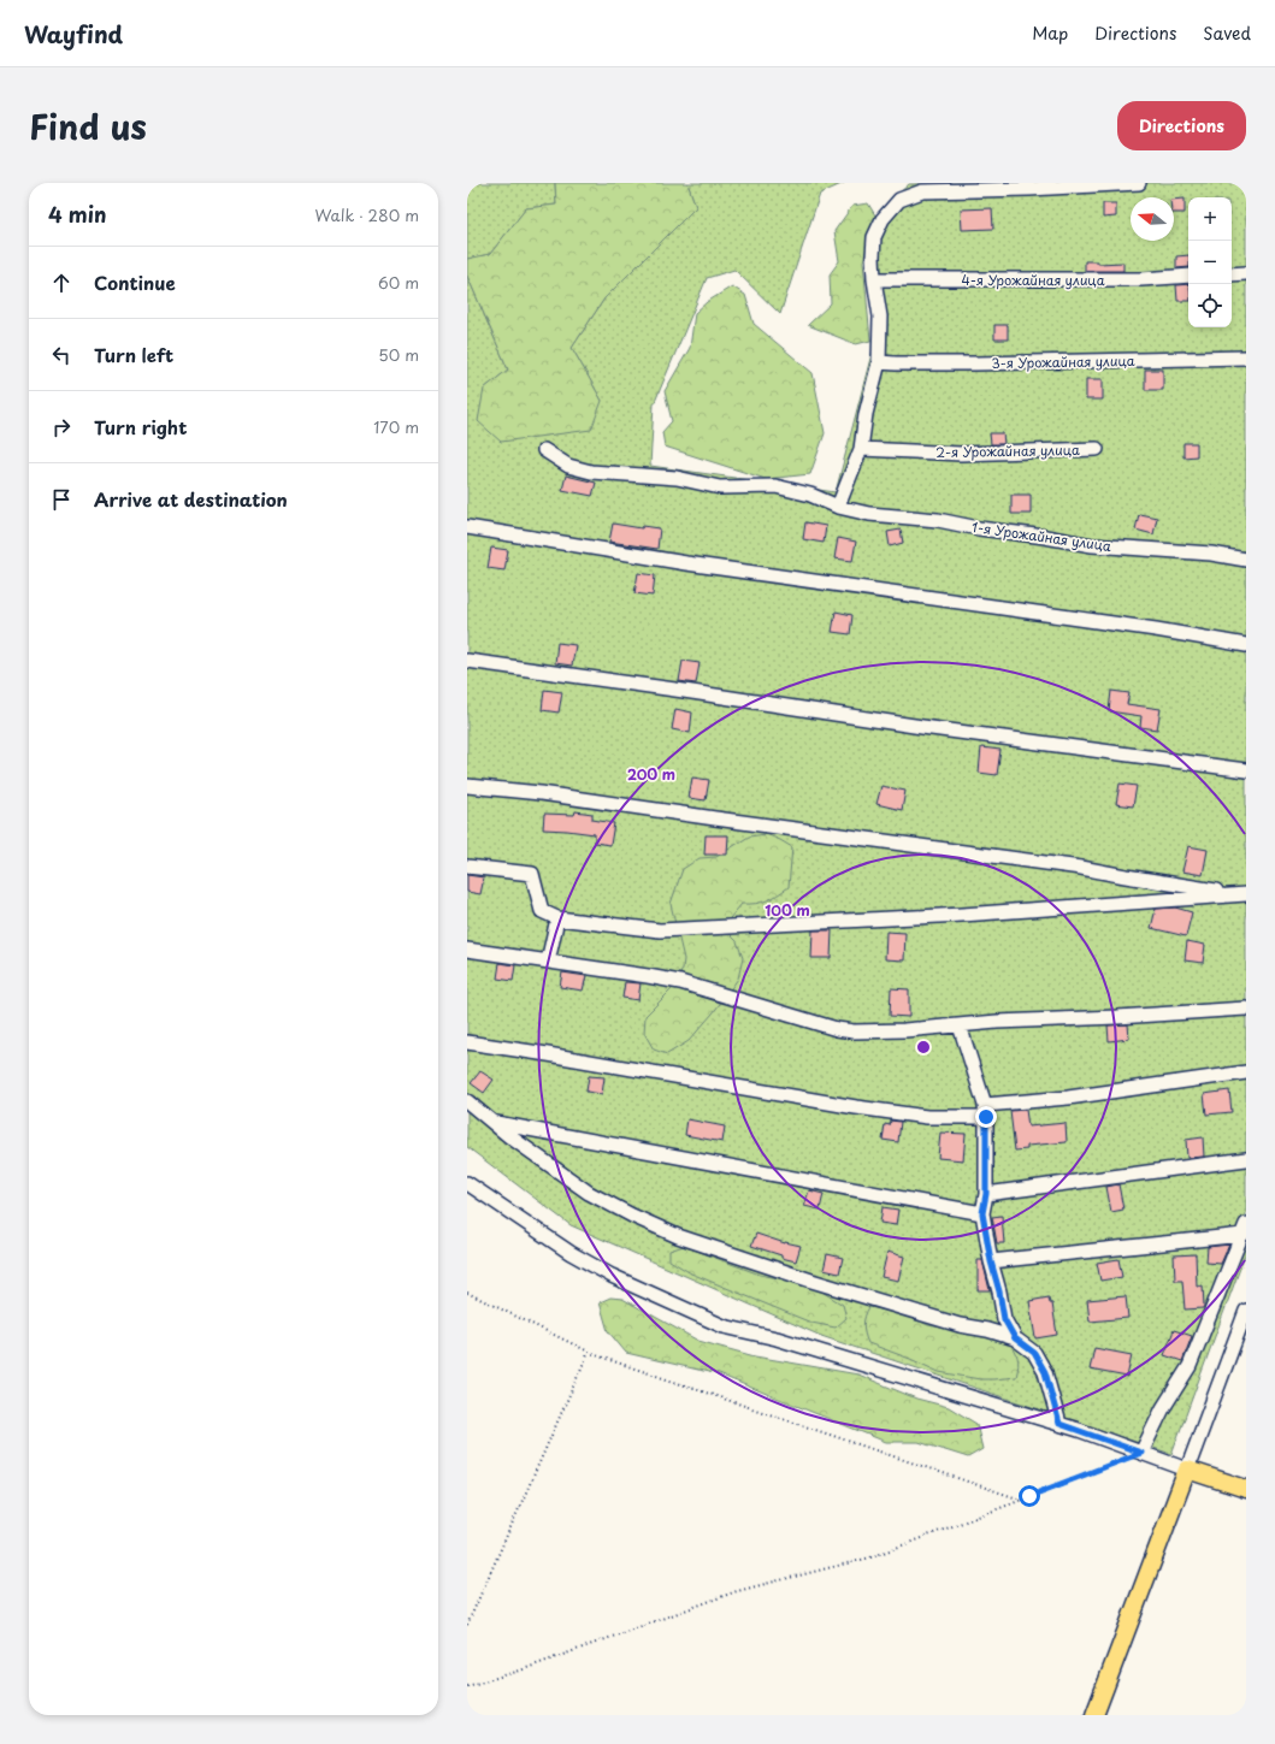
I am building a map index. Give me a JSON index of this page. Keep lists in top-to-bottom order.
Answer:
{
  "streets": {
    "street": [
      "4-я Урожайная улица",
      "3-я Урожайная улица",
      "2-я Урожайная улица",
      "1-я Урожайная улица"
    ]
  },
  "north": "left",
  "page": {
    "header": "Wayfind",
    "nav": ["Map", "Directions", "Saved"],
    "title": "Find us",
    "buttons": "Directions",
    "heading": ["4 min", "Walk · 280 m"],
    "map_buttons": ["+", "−"],
    "list": [
      ["Continue", "60 m"],
      ["Turn left", "50 m"],
      ["Turn right", "170 m"],
      "Arrive at destination"
    ]
  },
  "rings": ["200 m", "100 m"]
}
